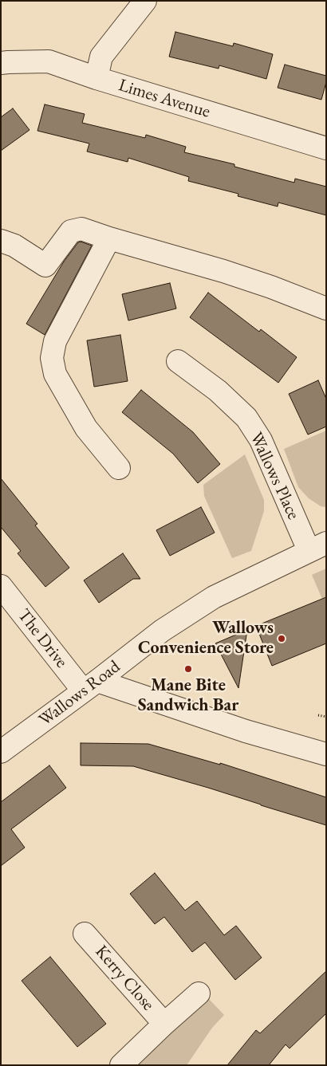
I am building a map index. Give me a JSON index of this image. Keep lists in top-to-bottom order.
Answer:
{
  "streets": {
    "street": [
      "Limes Avenue",
      "Wallows Place",
      "The Drive",
      "Wallows Road",
      "Kerry Close"
    ]
  },
  "crossings": [
    ["Wallows Place", "Wallows Road"],
    ["The Drive", "Wallows Road"]
  ],
  "places": ["Wallows Convenience Store", "Mane Bite Sandwich Bar"]
}
